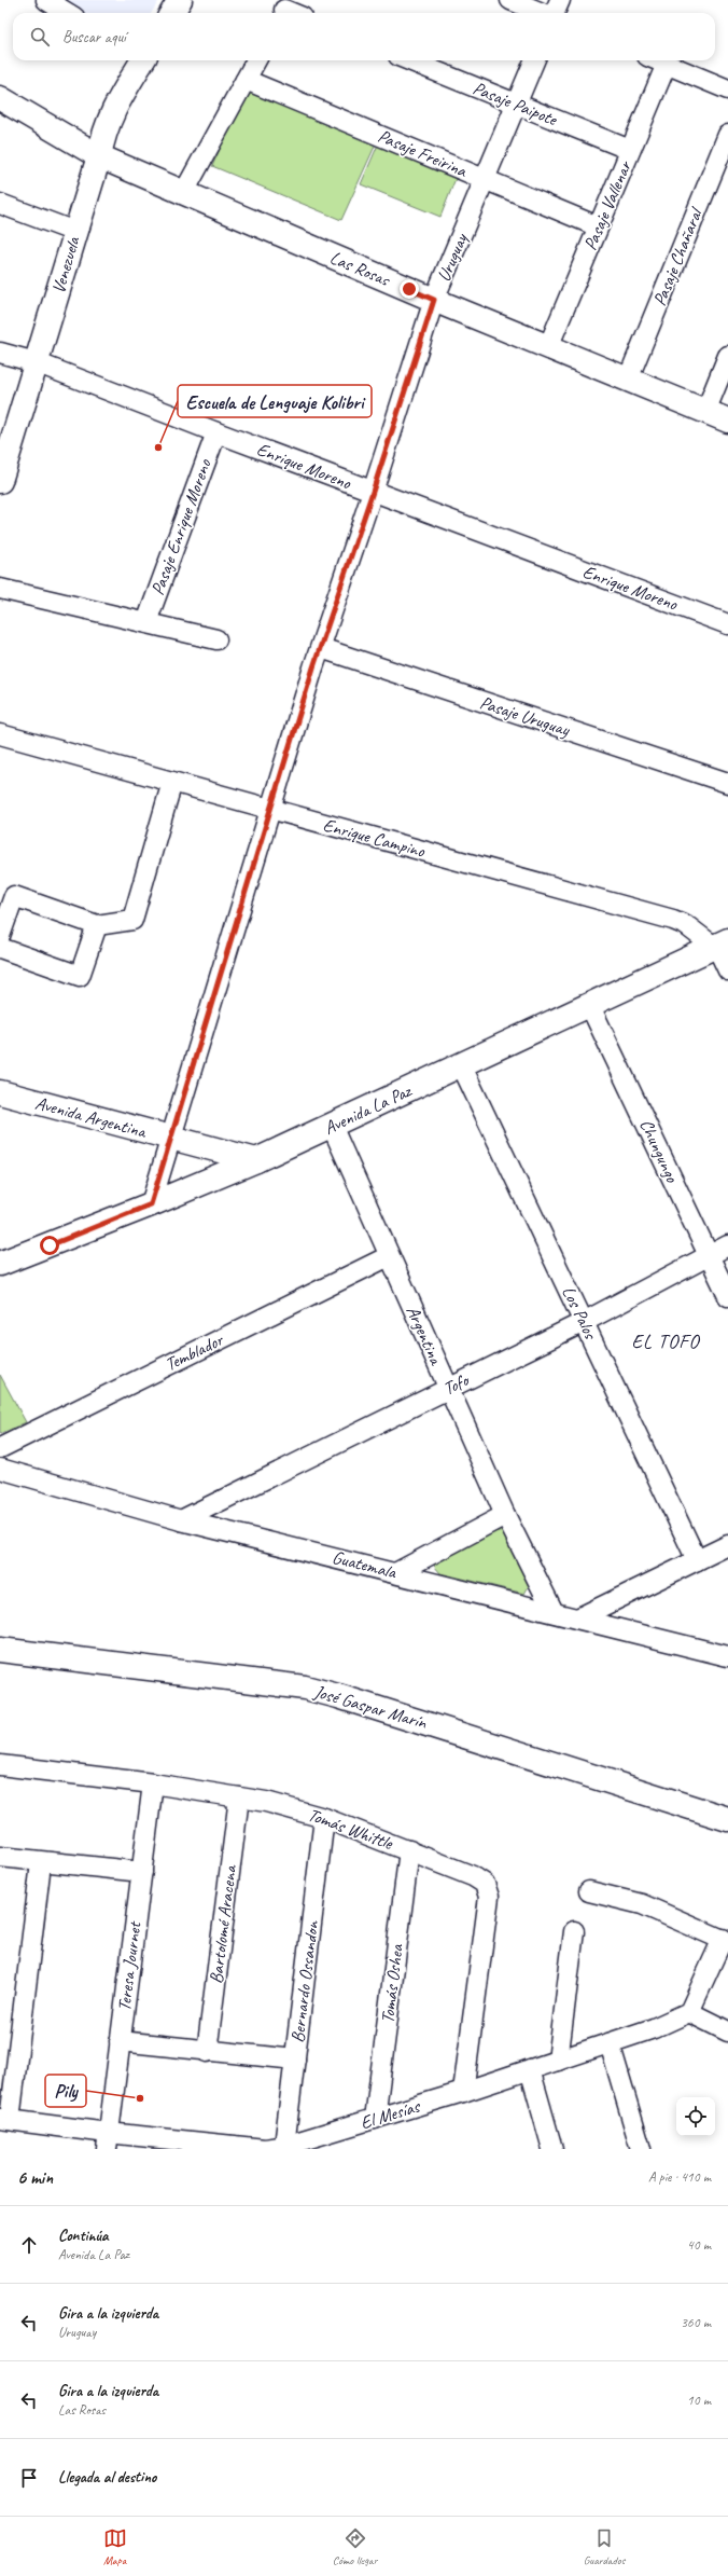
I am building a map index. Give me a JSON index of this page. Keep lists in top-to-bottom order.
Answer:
{
  "streets": {
    "street": [
      "Pasaje Paipote",
      "Pasaje Freirina",
      "Pasaje Vallenar",
      "Uruguay",
      "Pasaje Chañaral",
      "Venezuela",
      "Las Rosas",
      "Enrique Moreno",
      "Pasaje Enrique Moreno",
      "Pasaje Uruguay",
      "Enrique Campino",
      "Avenida La Paz",
      "Avenida Argentina",
      "Chungungo",
      "Los Palos",
      "Argentina",
      "Temblador",
      "Tofo",
      "Guatemala",
      "José Gaspar Marín",
      "Tomás Whittle",
      "Bartolomé Aracena",
      "Teresa Journet",
      "Bernardo Ossandon",
      "Tomás Oshea",
      "El Mesías"
    ]
  },
  "crossings": [
    ["Pasaje Paipote", "Pasaje Vallenar"],
    ["Pasaje Paipote", "Uruguay"],
    ["Pasaje Freirina", "Pasaje Vallenar"],
    ["Pasaje Freirina", "Uruguay"],
    ["Pasaje Vallenar", "Las Rosas"],
    ["Uruguay", "Las Rosas"],
    ["Uruguay", "Enrique Moreno"],
    ["Uruguay", "Pasaje Uruguay"],
    ["Uruguay", "Enrique Campino"],
    ["Uruguay", "Avenida La Paz"],
    ["Uruguay", "Avenida Argentina"],
    ["Pasaje Chañaral", "Las Rosas"],
    ["Venezuela", "Las Rosas"],
    ["Venezuela", "Enrique Moreno"],
    ["Enrique Moreno", "Pasaje Enrique Moreno"],
    ["Enrique Campino", "Avenida La Paz"],
    ["Avenida La Paz", "Avenida Argentina"],
    ["Avenida La Paz", "Chungungo"],
    ["Avenida La Paz", "Los Palos"],
    ["Avenida La Paz", "Argentina"],
    ["Chungungo", "Tofo"],
    ["Los Palos", "Tofo"],
    ["Argentina", "Temblador"],
    ["Argentina", "Tofo"],
    ["Argentina", "Guatemala"],
    ["Tofo", "Guatemala"],
    ["Tomás Whittle", "Bartolomé Aracena"],
    ["Tomás Whittle", "Teresa Journet"],
    ["Tomás Whittle", "Bernardo Ossandon"],
    ["Tomás Whittle", "Tomás Oshea"],
    ["Tomás Whittle", "El Mesías"],
    ["Teresa Journet", "El Mesías"],
    ["Bernardo Ossandon", "El Mesías"],
    ["Tomás Oshea", "El Mesías"]
  ],
  "districts": ["EL TOFO"],
  "places": ["Escuela de Lenguaje Kolibri", "Pily"],
  "page": {
    "search": "Buscar aquí",
    "heading": ["6 min", "A pie · 410 m"],
    "list": [
      ["Continúa", "Avenida La Paz", "40 m"],
      ["Gira a la izquierda", "Uruguay", "360 m"],
      ["Gira a la izquierda", "Las Rosas", "10 m"],
      "Llegada al destino"
    ],
    "nav": ["Mapa", "Cómo llegar", "Guardados"]
  }
}
